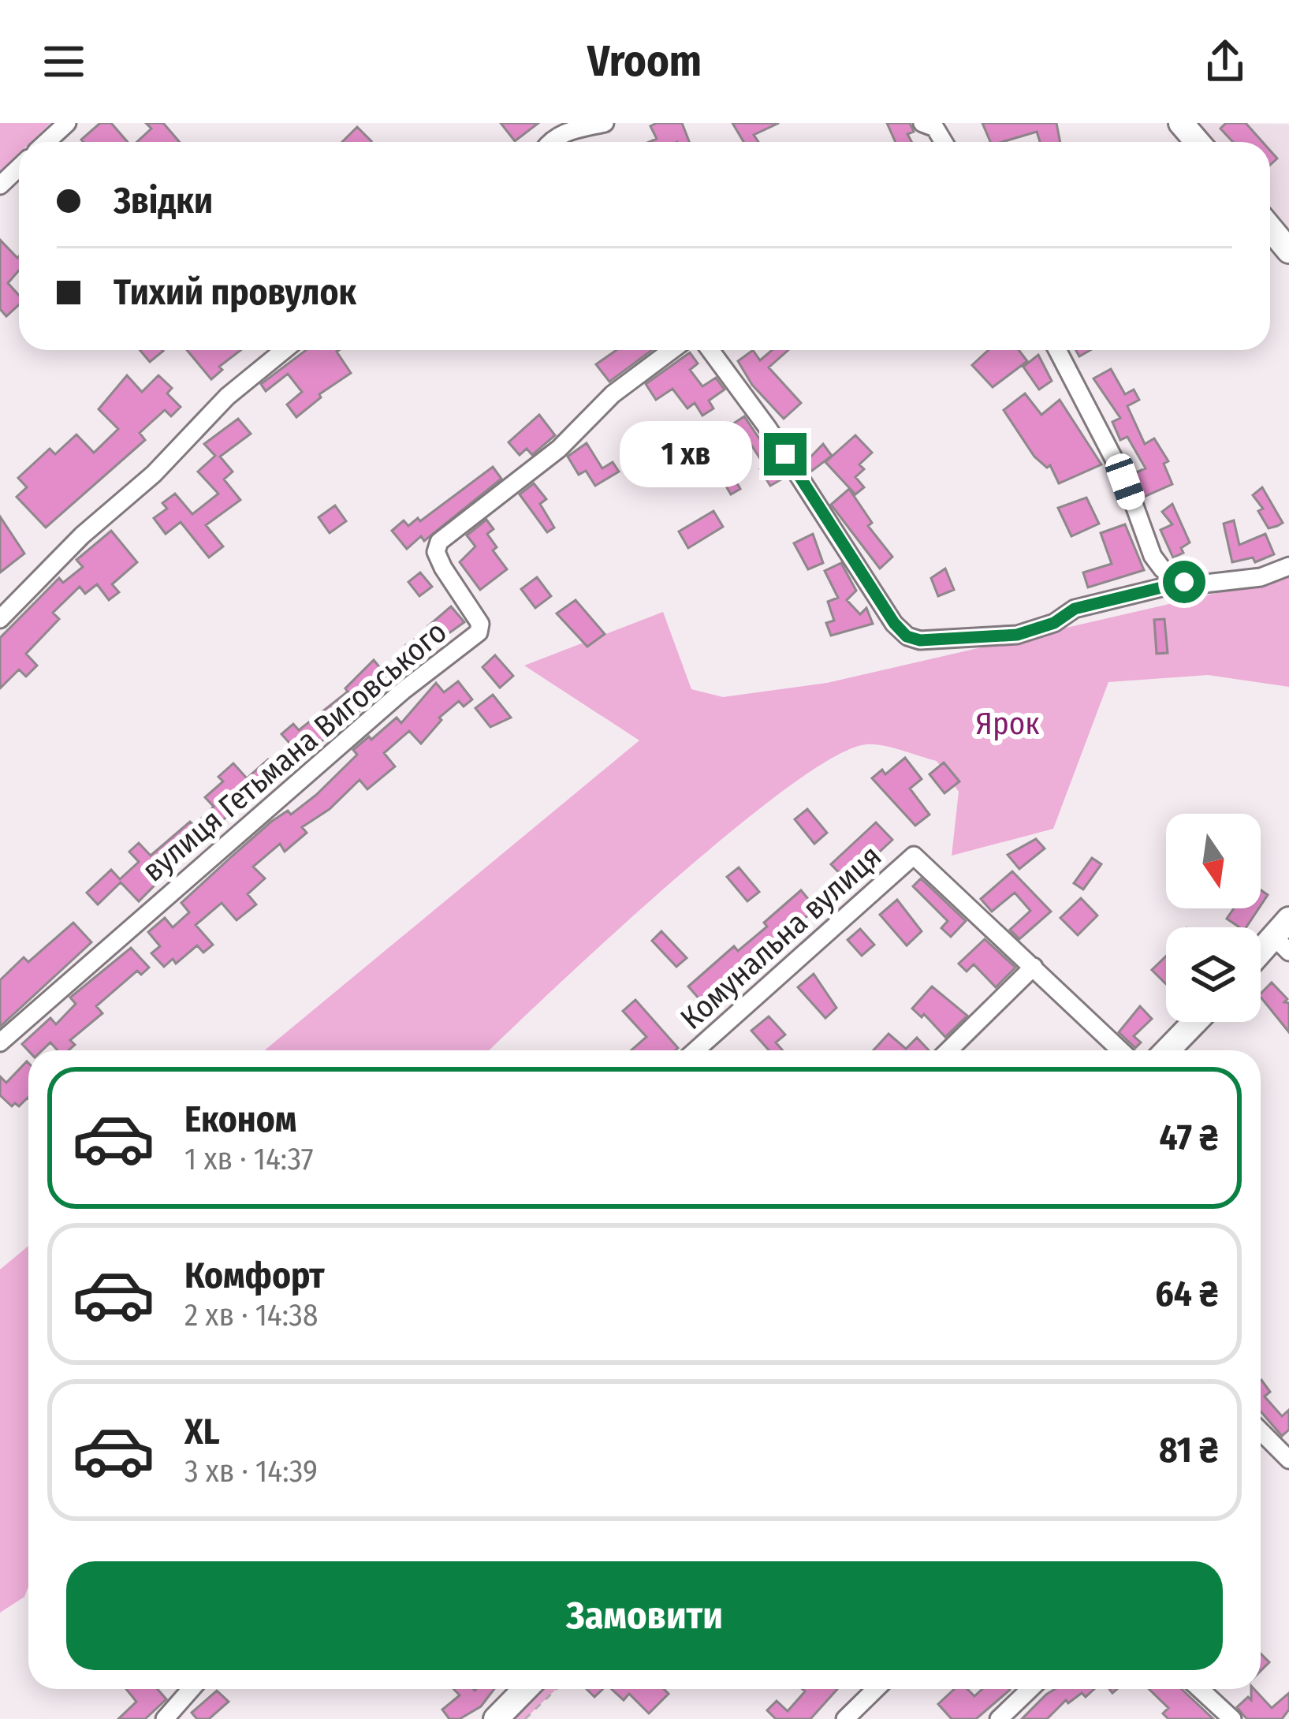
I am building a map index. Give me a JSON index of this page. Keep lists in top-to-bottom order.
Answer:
{
  "streets": {
    "street": ["вулиця Гетьмана Виговського", "Комунальна вулиця"]
  },
  "parks": ["Ярок"],
  "north": "bottom",
  "page": {
    "header": "Vroom",
    "banner": ["Звідки", "Тихий провулок"],
    "bubble": "1 хв",
    "list": [
      {
        "name": "Економ",
        "note": "1 хв · 14:37",
        "value": "47 ₴"
      },
      {
        "name": "Комфорт",
        "note": "2 хв · 14:38",
        "value": "64 ₴"
      },
      {
        "name": "XL",
        "note": "3 хв · 14:39",
        "value": "81 ₴"
      }
    ],
    "buttons": "Замовити"
  }
}
